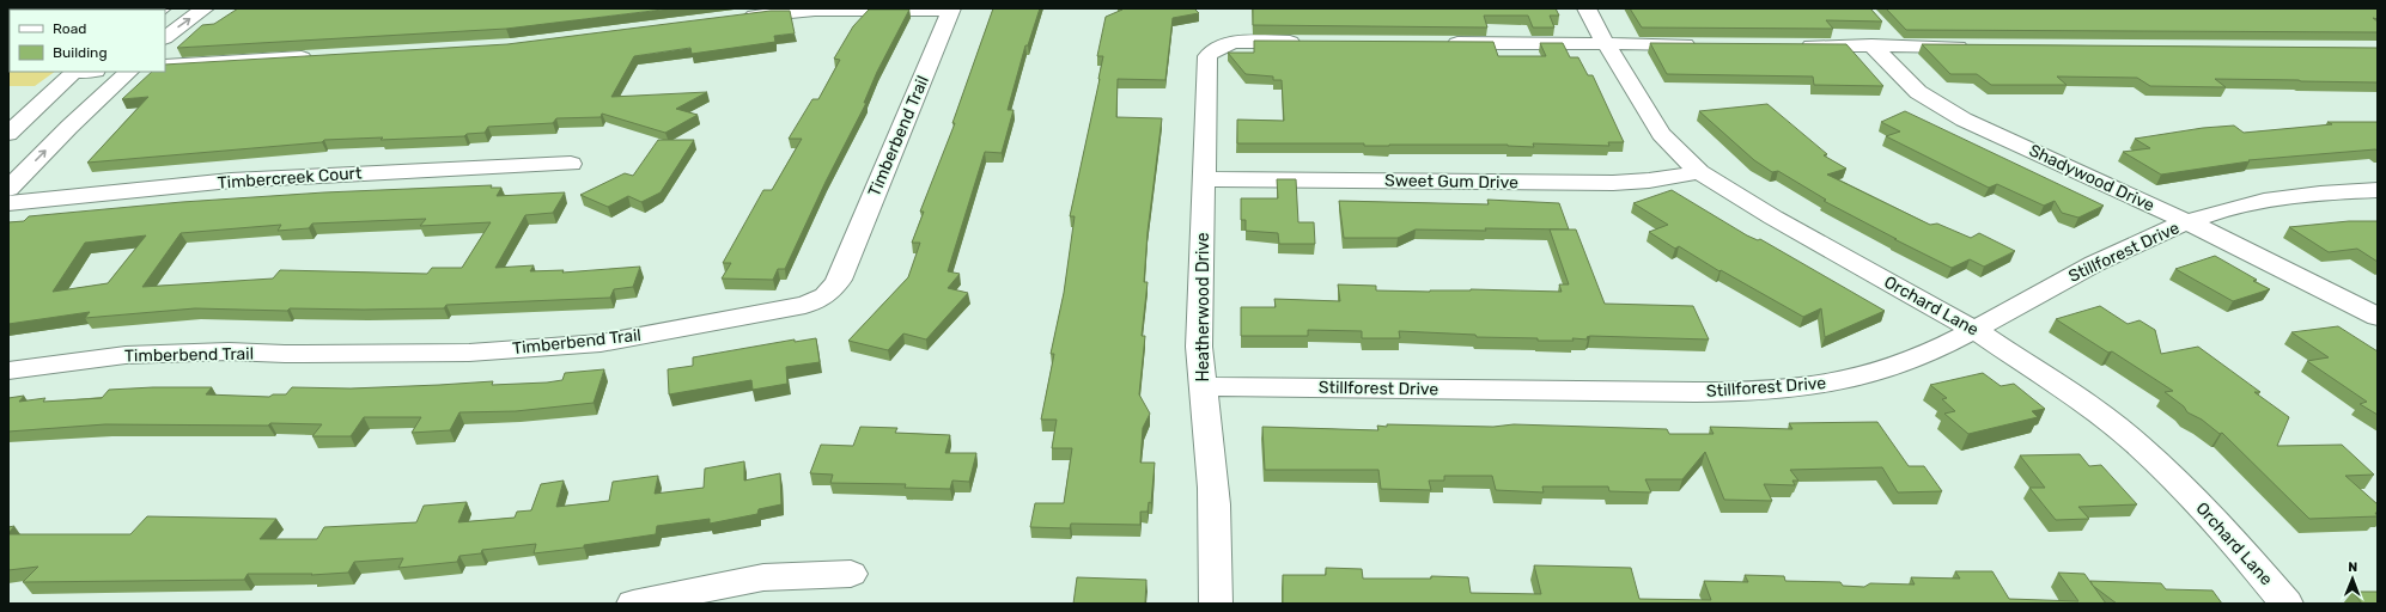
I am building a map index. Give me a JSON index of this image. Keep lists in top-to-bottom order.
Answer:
{
  "streets": {
    "street": [
      "Timberbend Trail",
      "Timbercreek Court",
      "Shadywood Drive",
      "Sweet Gum Drive",
      "Stillforest Drive",
      "Orchard Lane",
      "Heatherwood Drive"
    ]
  },
  "crossings": [
    ["Shadywood Drive", "Stillforest Drive"],
    ["Sweet Gum Drive", "Orchard Lane"],
    ["Sweet Gum Drive", "Heatherwood Drive"],
    ["Stillforest Drive", "Orchard Lane"],
    ["Stillforest Drive", "Heatherwood Drive"]
  ],
  "legend": ["Road", "Building"],
  "north": "top"
}
